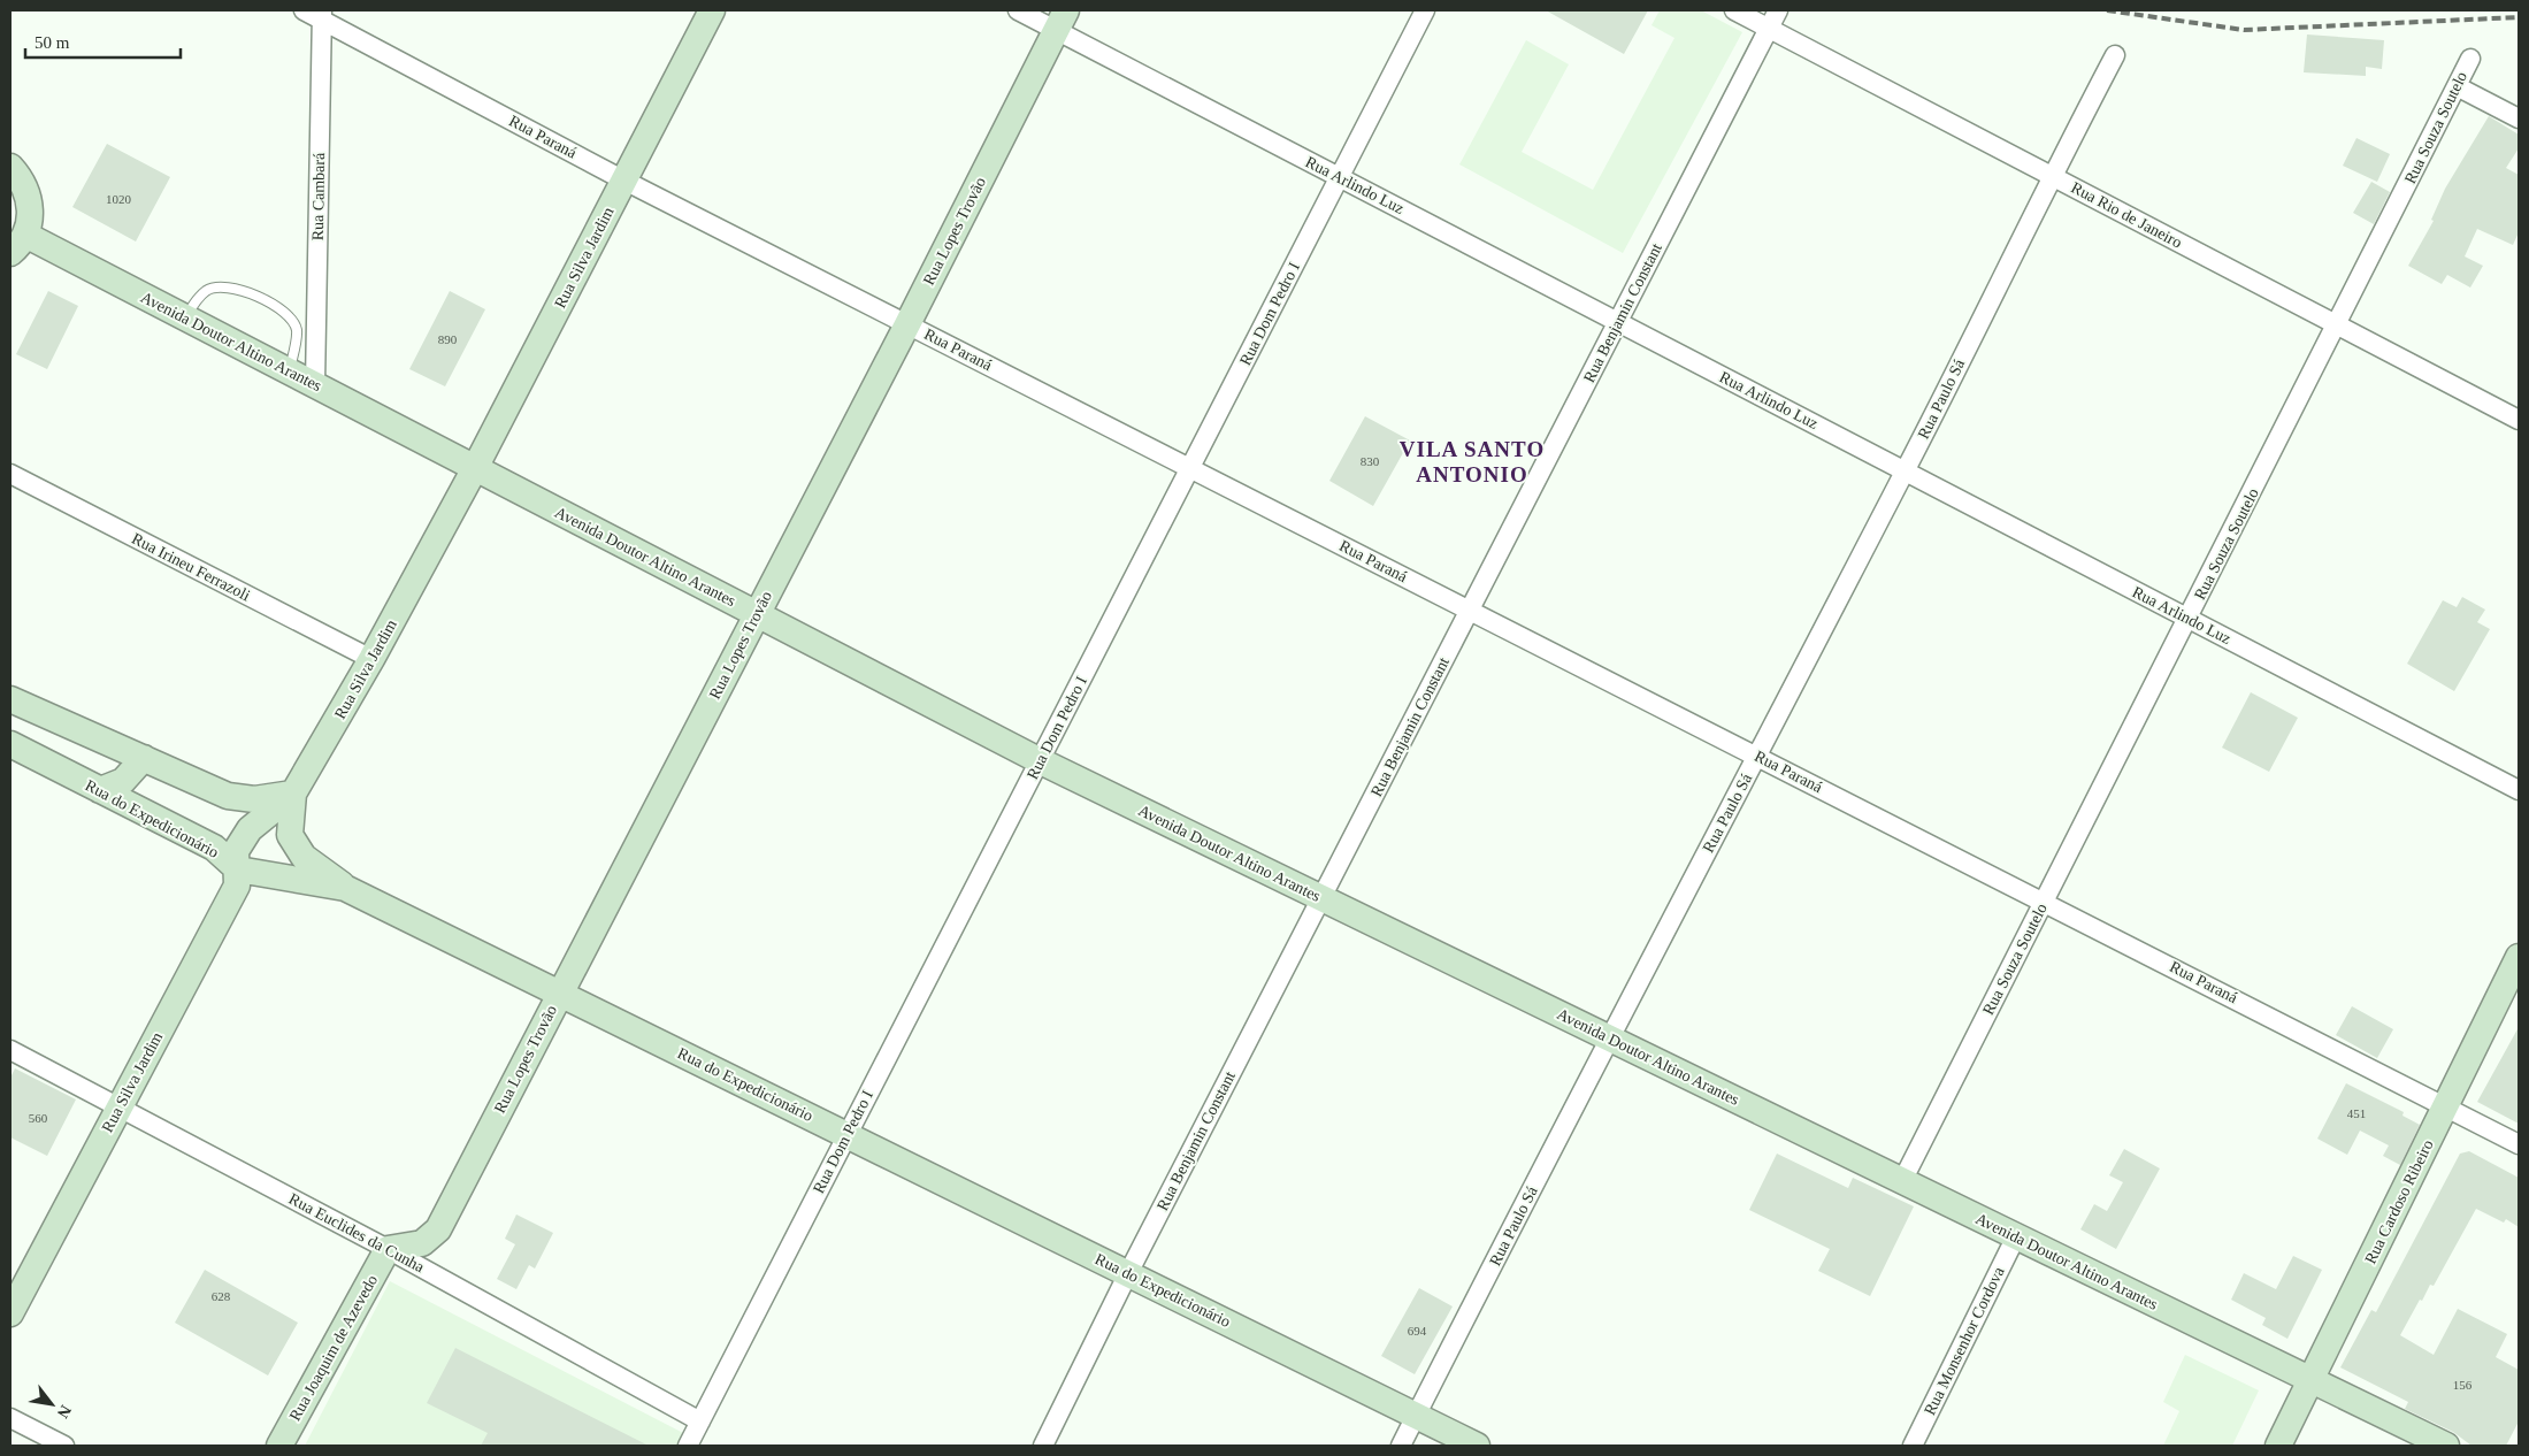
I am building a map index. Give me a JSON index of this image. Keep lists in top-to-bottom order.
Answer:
{
  "streets": {
    "street": [
      "Rua Souza Soutelo",
      "Rua Paraná",
      "Rua Arlindo Luz",
      "Rua Cambará",
      "Rua Rio de Janeiro",
      "Rua Lopes Trovão",
      "Rua Silva Jardim",
      "Rua Benjamin Constant",
      "Rua Dom Pedro I",
      "Avenida Doutor Altino Arantes",
      "Rua Paulo Sá",
      "Rua Irineu Ferrazoli",
      "Rua do Expedicionário",
      "Rua Cardoso Ribeiro",
      "Rua Euclides da Cunha",
      "Rua Monsenhor Cordova",
      "Rua Joaquim de Azevedo"
    ]
  },
  "crossings": [
    ["Rua Souza Soutelo", "Rua Paraná"],
    ["Rua Souza Soutelo", "Rua Arlindo Luz"],
    ["Rua Souza Soutelo", "Rua Rio de Janeiro"],
    ["Rua Souza Soutelo", "Avenida Doutor Altino Arantes"],
    ["Rua Paraná", "Rua Cambará"],
    ["Rua Paraná", "Rua Lopes Trovão"],
    ["Rua Paraná", "Rua Silva Jardim"],
    ["Rua Paraná", "Rua Benjamin Constant"],
    ["Rua Paraná", "Rua Dom Pedro I"],
    ["Rua Paraná", "Rua Paulo Sá"],
    ["Rua Paraná", "Rua Cardoso Ribeiro"],
    ["Rua Arlindo Luz", "Rua Lopes Trovão"],
    ["Rua Arlindo Luz", "Rua Benjamin Constant"],
    ["Rua Arlindo Luz", "Rua Dom Pedro I"],
    ["Rua Arlindo Luz", "Rua Paulo Sá"],
    ["Rua Cambará", "Avenida Doutor Altino Arantes"],
    ["Rua Rio de Janeiro", "Rua Benjamin Constant"],
    ["Rua Rio de Janeiro", "Rua Paulo Sá"],
    ["Rua Lopes Trovão", "Avenida Doutor Altino Arantes"],
    ["Rua Lopes Trovão", "Rua do Expedicionário"],
    ["Rua Lopes Trovão", "Rua Euclides da Cunha"],
    ["Rua Lopes Trovão", "Rua Joaquim de Azevedo"],
    ["Rua Silva Jardim", "Avenida Doutor Altino Arantes"],
    ["Rua Silva Jardim", "Rua Irineu Ferrazoli"],
    ["Rua Silva Jardim", "Rua do Expedicionário"],
    ["Rua Silva Jardim", "Rua Euclides da Cunha"],
    ["Rua Benjamin Constant", "Avenida Doutor Altino Arantes"],
    ["Rua Benjamin Constant", "Rua do Expedicionário"],
    ["Rua Dom Pedro I", "Avenida Doutor Altino Arantes"],
    ["Rua Dom Pedro I", "Rua do Expedicionário"],
    ["Rua Dom Pedro I", "Rua Euclides da Cunha"],
    ["Avenida Doutor Altino Arantes", "Rua Paulo Sá"],
    ["Avenida Doutor Altino Arantes", "Rua Cardoso Ribeiro"],
    ["Avenida Doutor Altino Arantes", "Rua Monsenhor Cordova"],
    ["Rua Paulo Sá", "Rua do Expedicionário"],
    ["Rua Euclides da Cunha", "Rua Joaquim de Azevedo"]
  ],
  "districts": ["VILA SANTO ANTONIO"],
  "house_numbers": [
    "1020",
    "890",
    "830",
    "451",
    "560",
    "628",
    "694",
    "156"
  ],
  "scale_bar": "50 m",
  "north": "bottom right"
}
